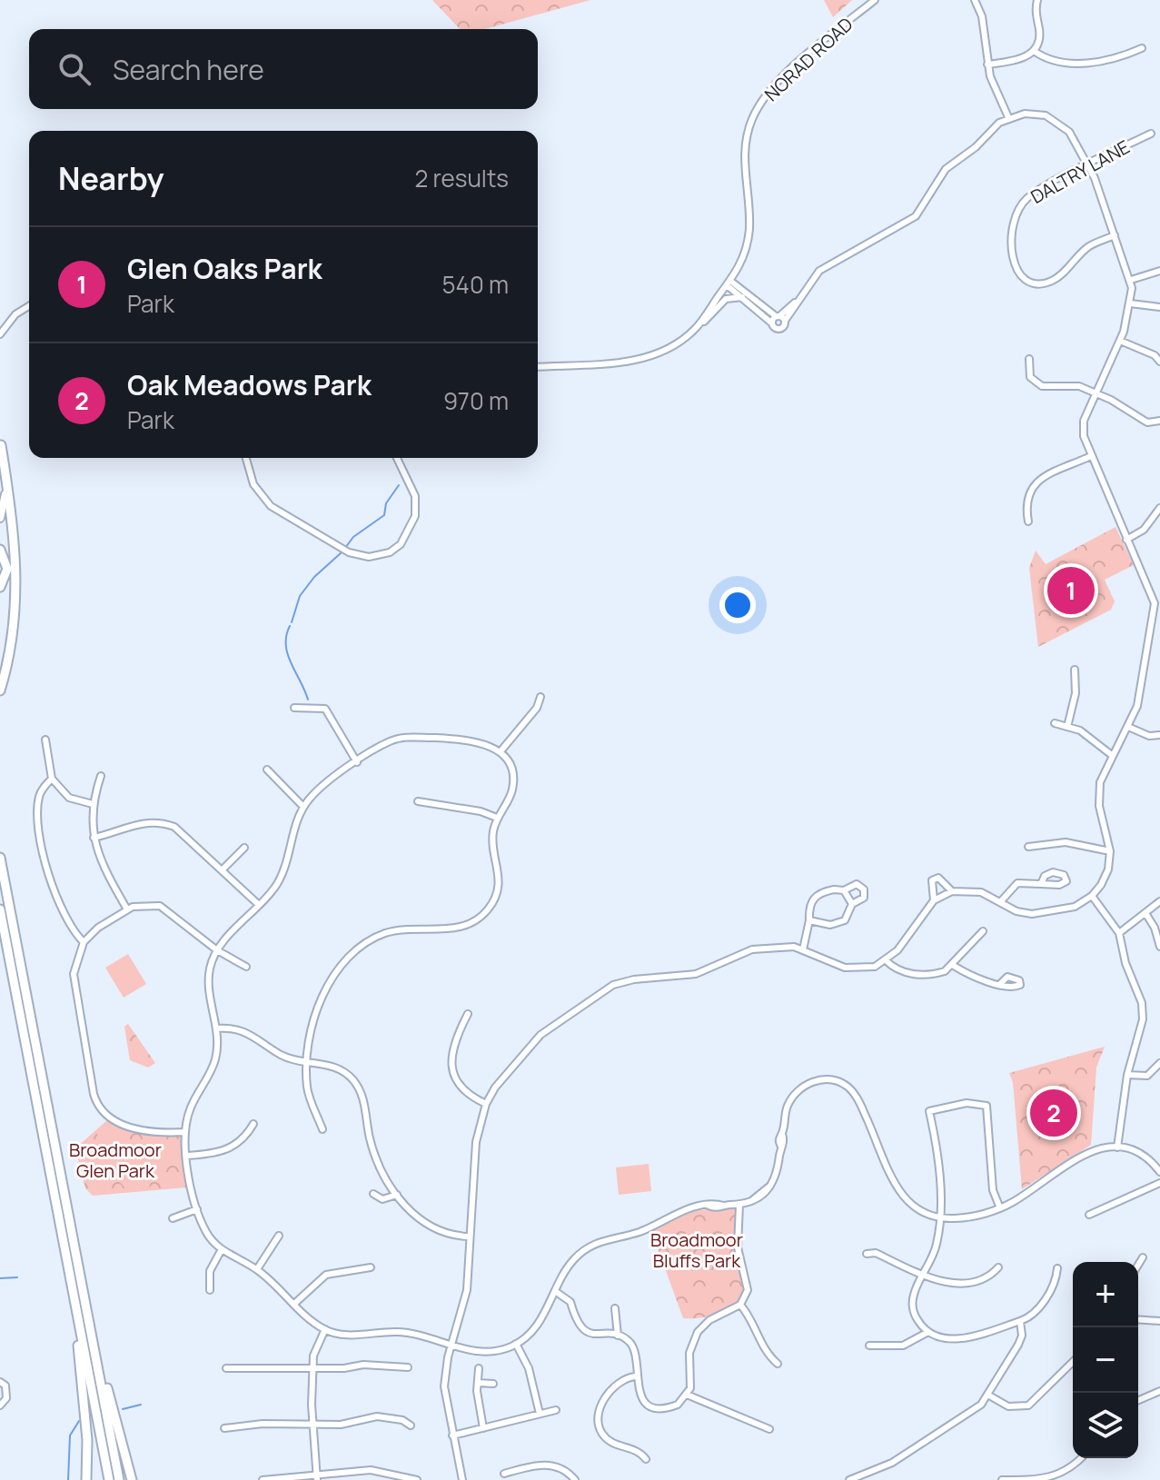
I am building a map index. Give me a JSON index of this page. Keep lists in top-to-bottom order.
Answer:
{
  "streets": {
    "street": ["NORAD ROAD", "DALTRY LANE"]
  },
  "parks": ["Broadmoor Glen Park", "Broadmoor Bluffs Park"],
  "page": {
    "search": "Search here",
    "heading": ["Nearby", "2 results"],
    "list": [
      {
        "mark": "1",
        "name": "Glen Oaks Park",
        "note": "Park",
        "value": "540 m"
      },
      {
        "mark": "2",
        "name": "Oak Meadows Park",
        "note": "Park",
        "value": "970 m"
      }
    ],
    "pins": ["1", "2"],
    "map_buttons": ["+", "−"]
  }
}
